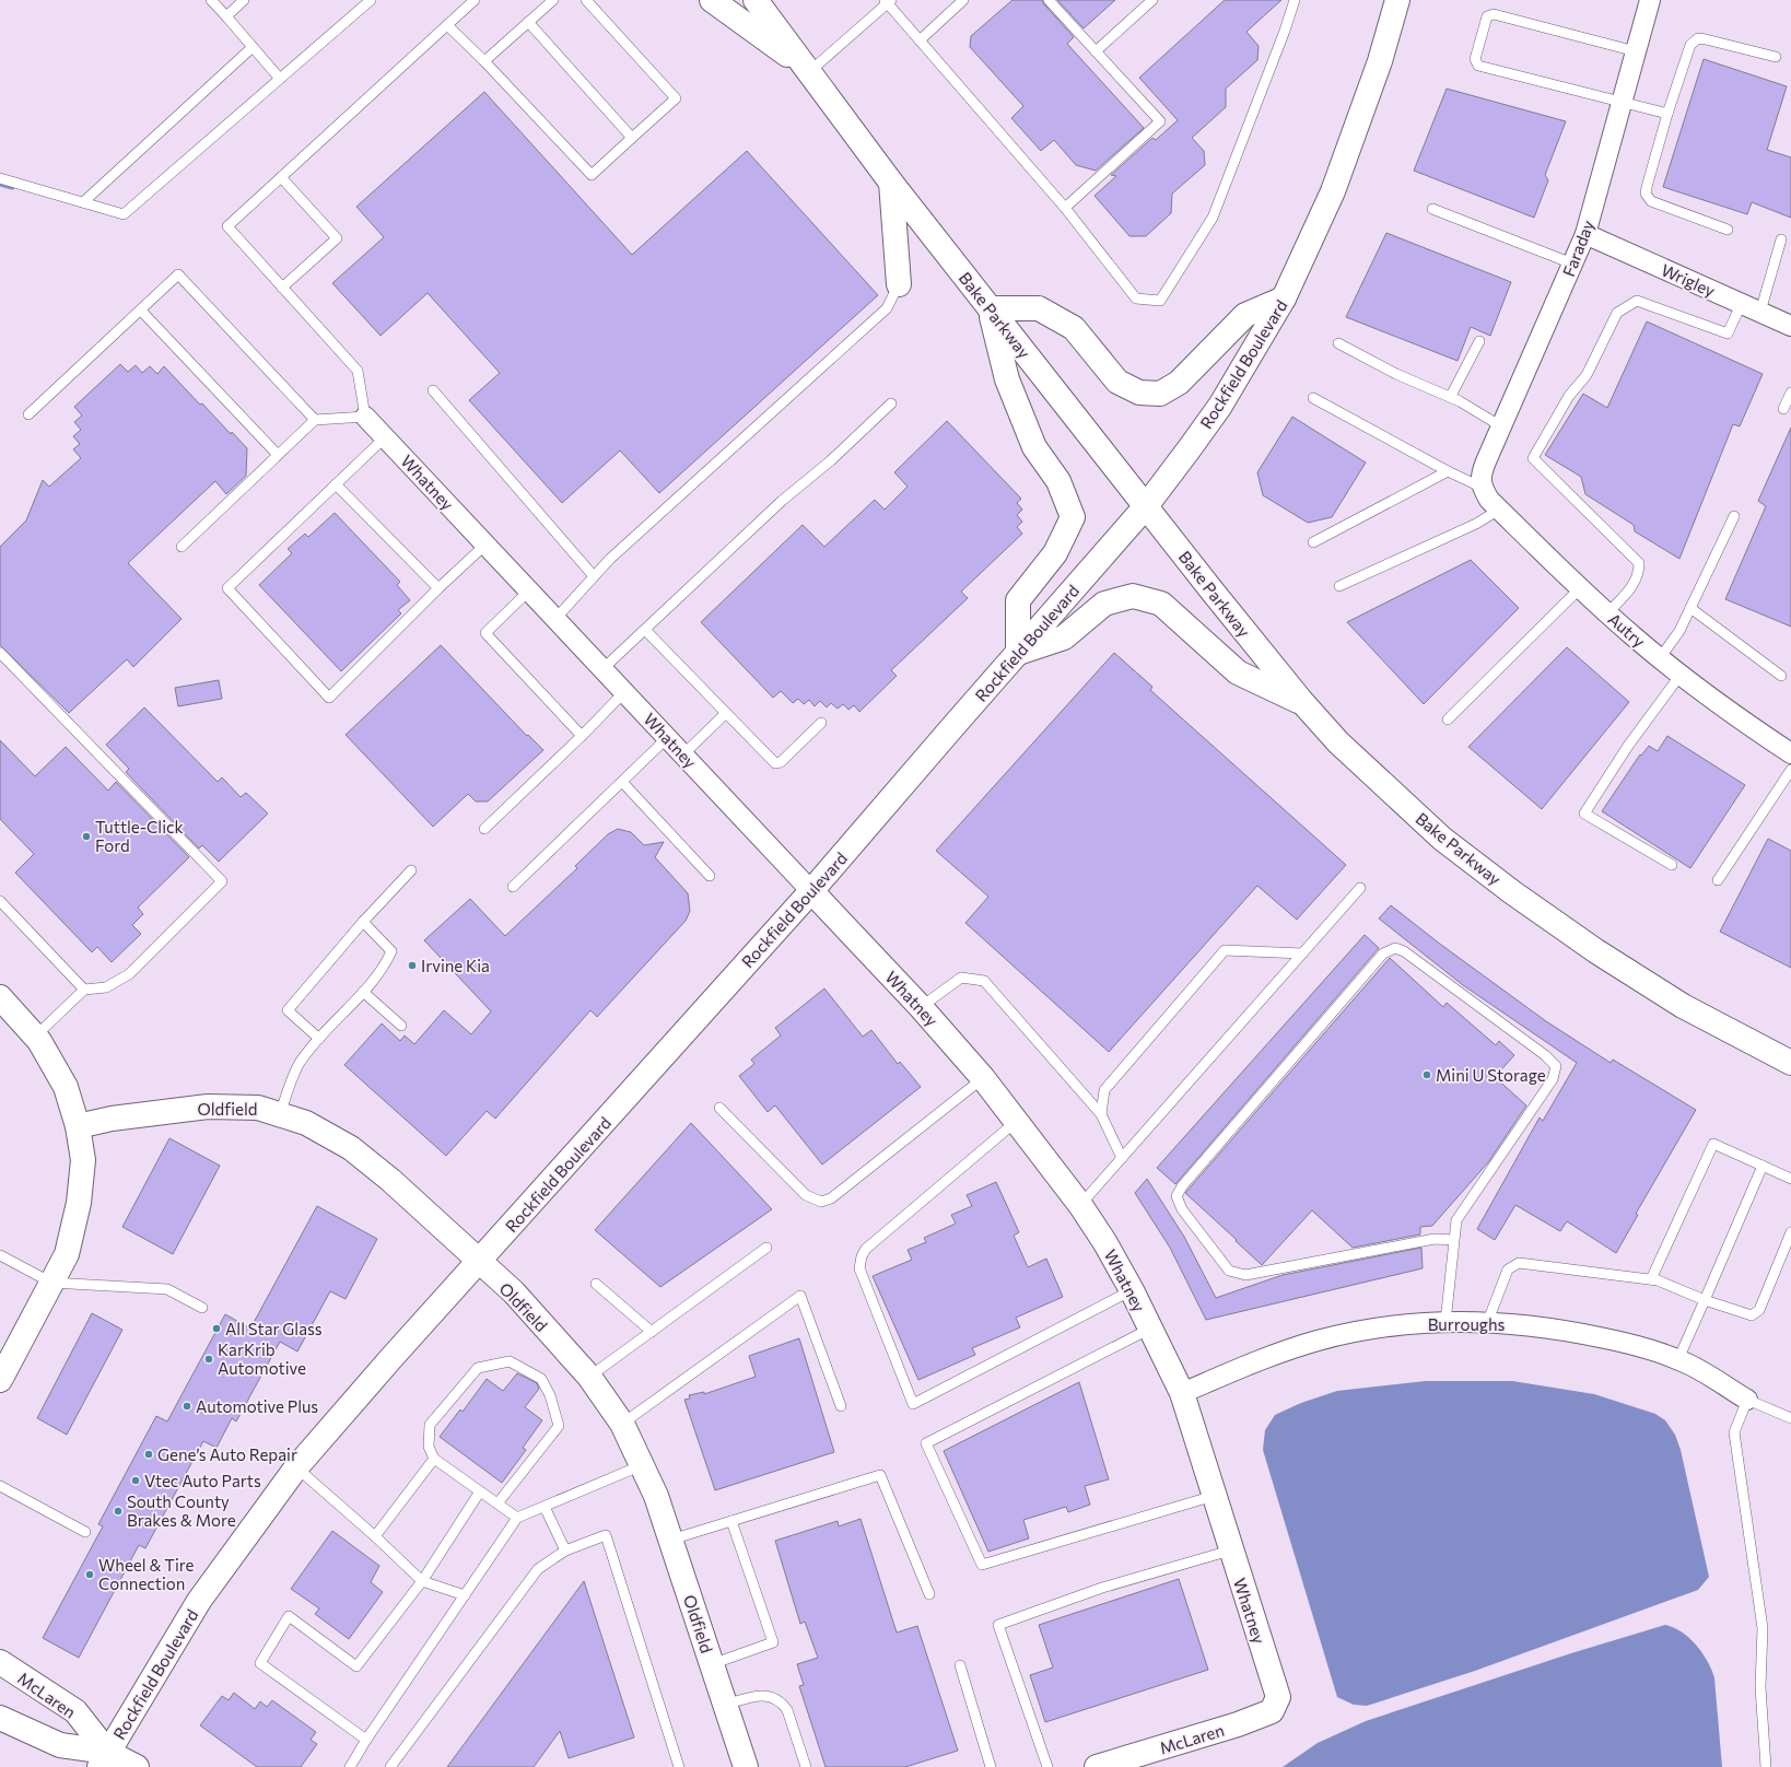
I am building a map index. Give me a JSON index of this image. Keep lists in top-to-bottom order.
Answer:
{
  "streets": {
    "main road": [
      "Bake Parkway",
      "Rockfield Boulevard",
      "Whatney",
      "Oldfield",
      "McLaren"
    ],
    "street": [
      "Faraday",
      "Wrigley",
      "Autry",
      "Burroughs"
    ]
  },
  "crossings": [
    ["Faraday", "Wrigley"],
    ["Faraday", "Autry"],
    ["Bake Parkway", "Rockfield Boulevard"],
    ["Rockfield Boulevard", "Whatney"],
    ["Rockfield Boulevard", "Oldfield"],
    ["Rockfield Boulevard", "McLaren"],
    ["Whatney", "Burroughs"],
    ["Whatney", "McLaren"]
  ],
  "places": [
    "Tuttle-Click Ford",
    "Irvine Kia",
    "Mini U Storage",
    "All Star Glass",
    "KarKrib Automotive",
    "Automotive Plus",
    "Gene’s Auto Repair",
    "Vtec Auto Parts",
    "South County Brakes & More",
    "Wheel & Tire Connection"
  ]
}
